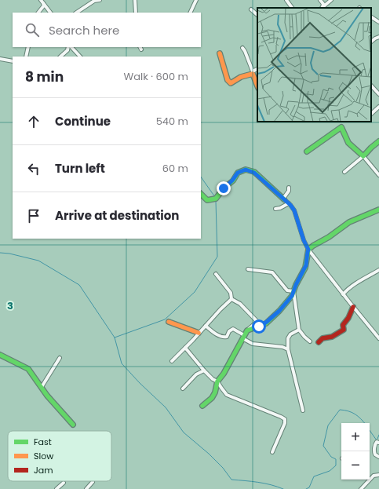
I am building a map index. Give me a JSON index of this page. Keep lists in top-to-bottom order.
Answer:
{
  "legend": ["Fast", "Slow", "Jam"],
  "page": {
    "search": "Search here",
    "heading": ["8 min", "Walk · 600 m"],
    "list": [
      ["Continue", "540 m"],
      ["Turn left", "60 m"],
      "Arrive at destination"
    ],
    "map_buttons": ["+", "−"]
  },
  "grid": {
    "rows": ["3"]
  }
}
